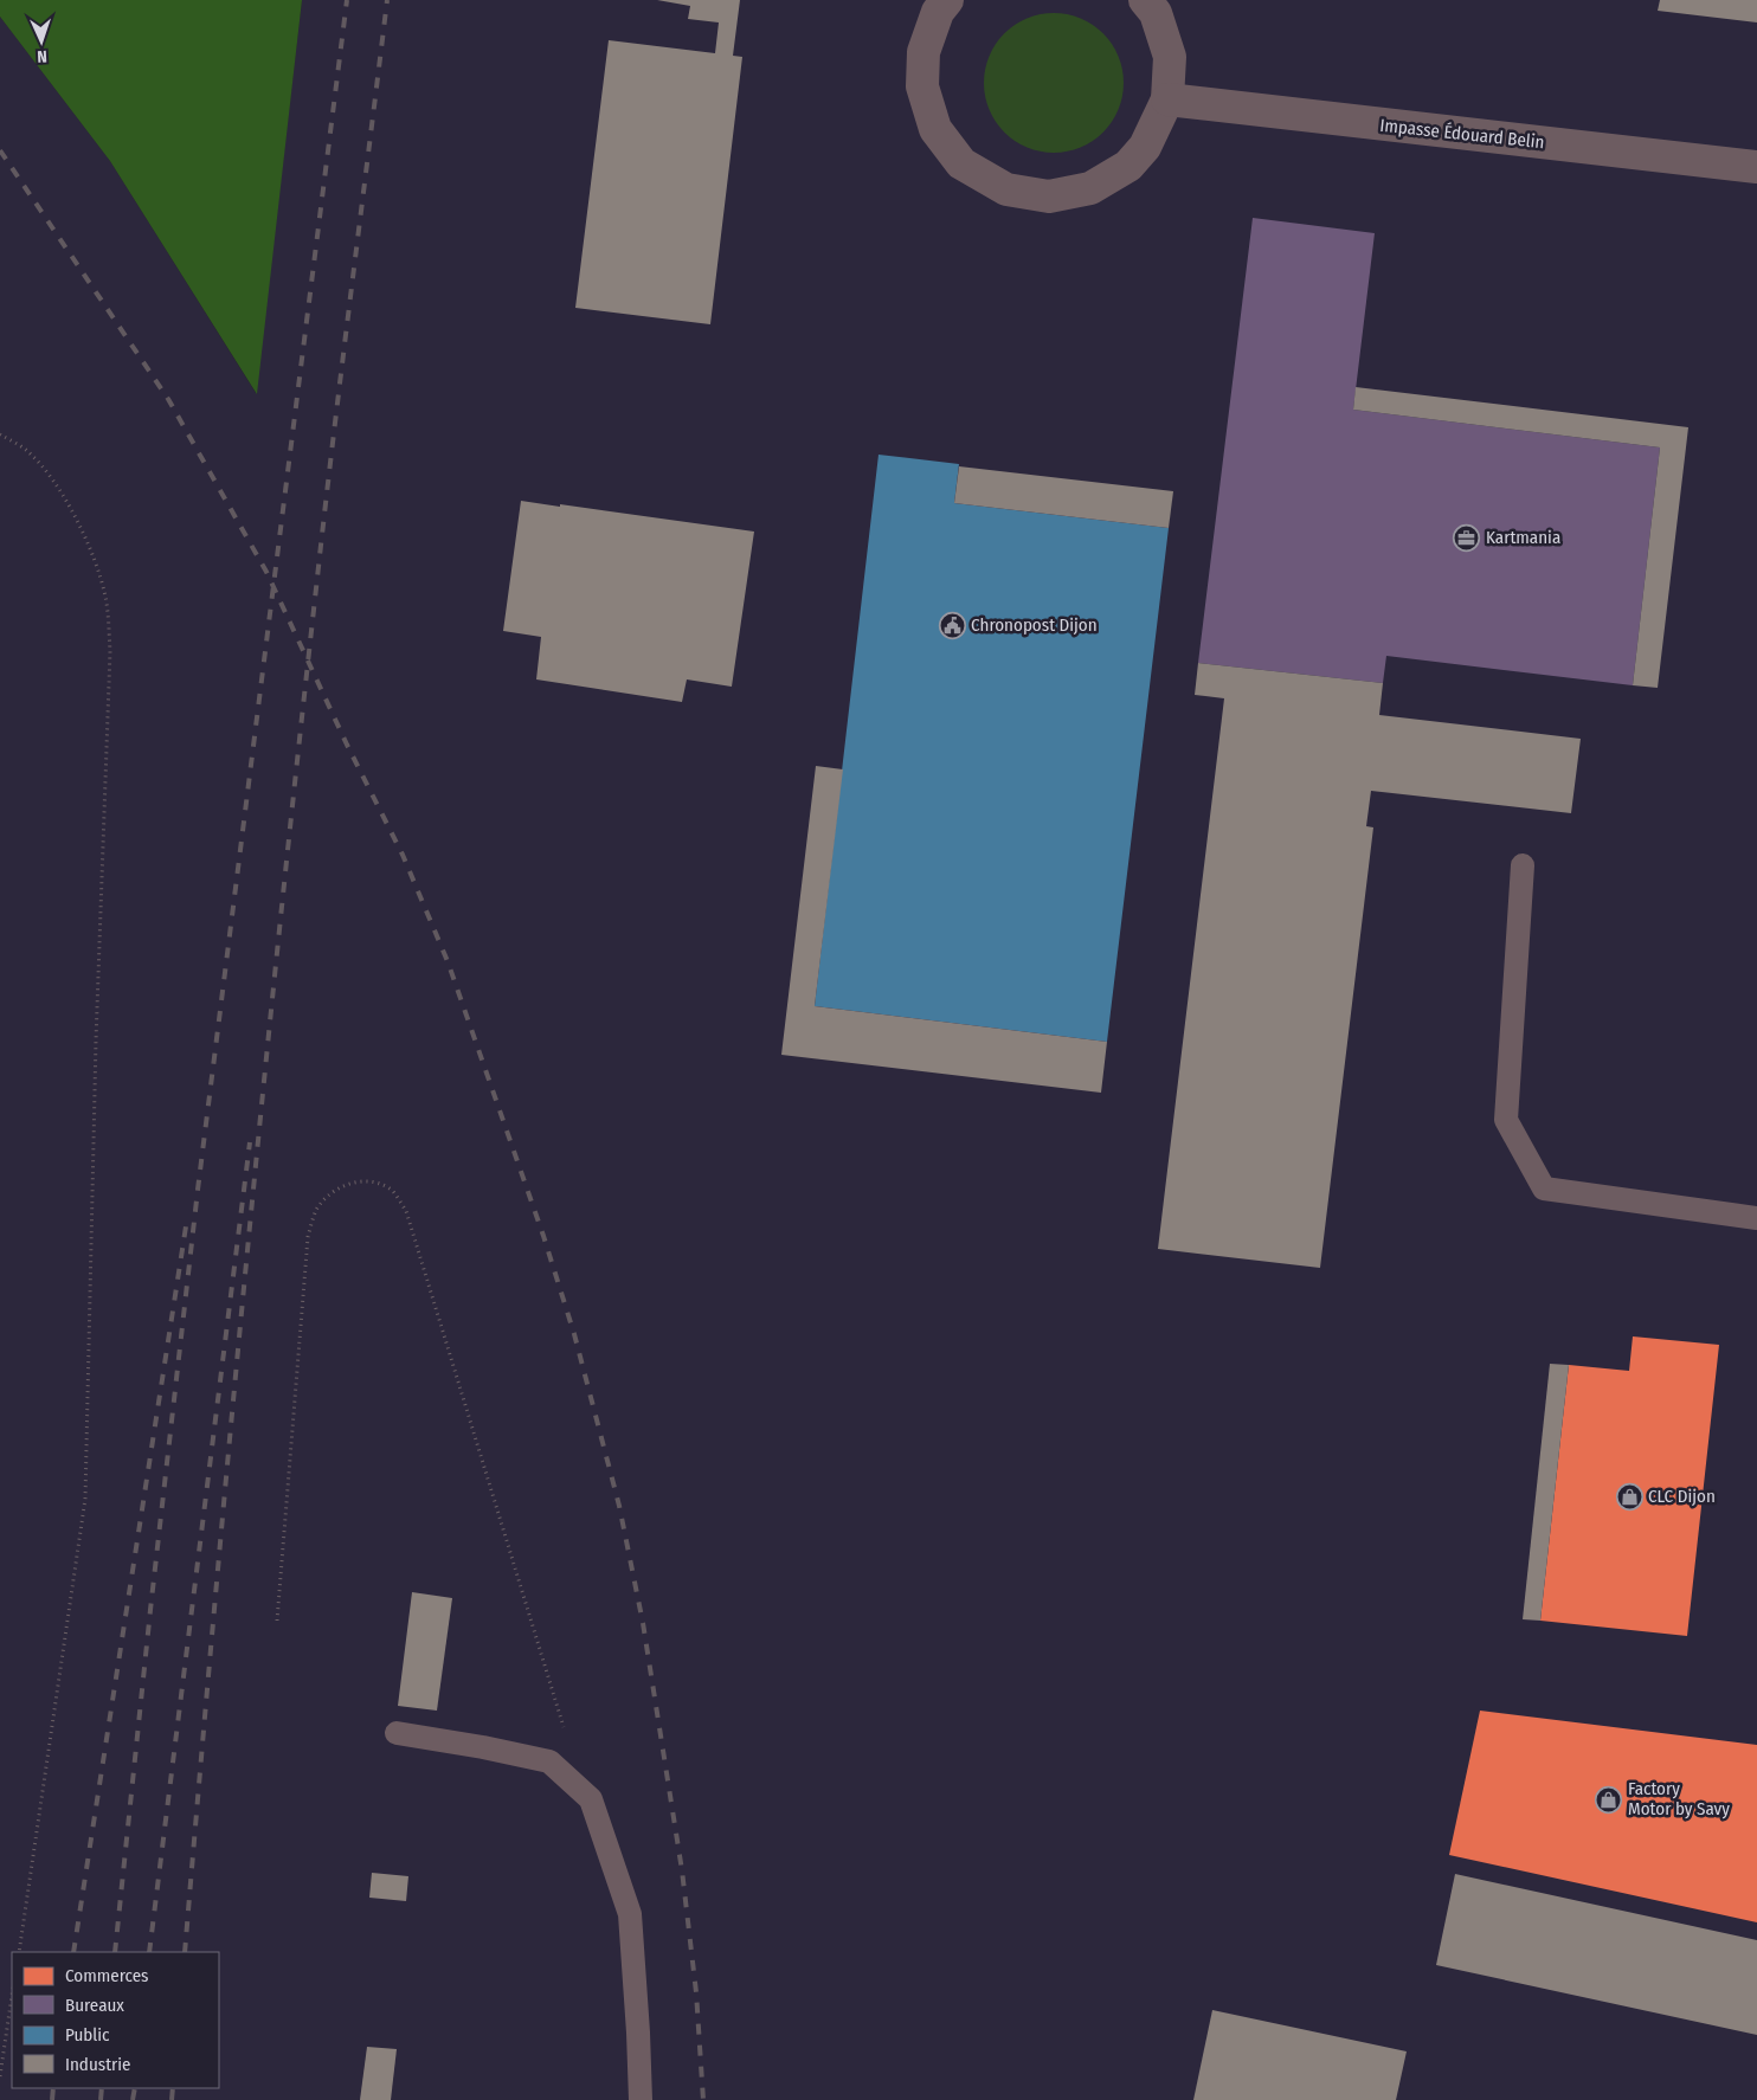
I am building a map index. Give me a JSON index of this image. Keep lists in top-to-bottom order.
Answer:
{
  "streets": {
    "street": ["Impasse Édouard Belin"]
  },
  "places": {
    "office": ["Kartmania"],
    "public building": ["Chronopost Dijon"],
    "shop": ["CLC Dijon", "Factory Motor by Savy"]
  },
  "legend": [
    "Commerces",
    "Bureaux",
    "Public",
    "Industrie"
  ],
  "north": "bottom"
}
